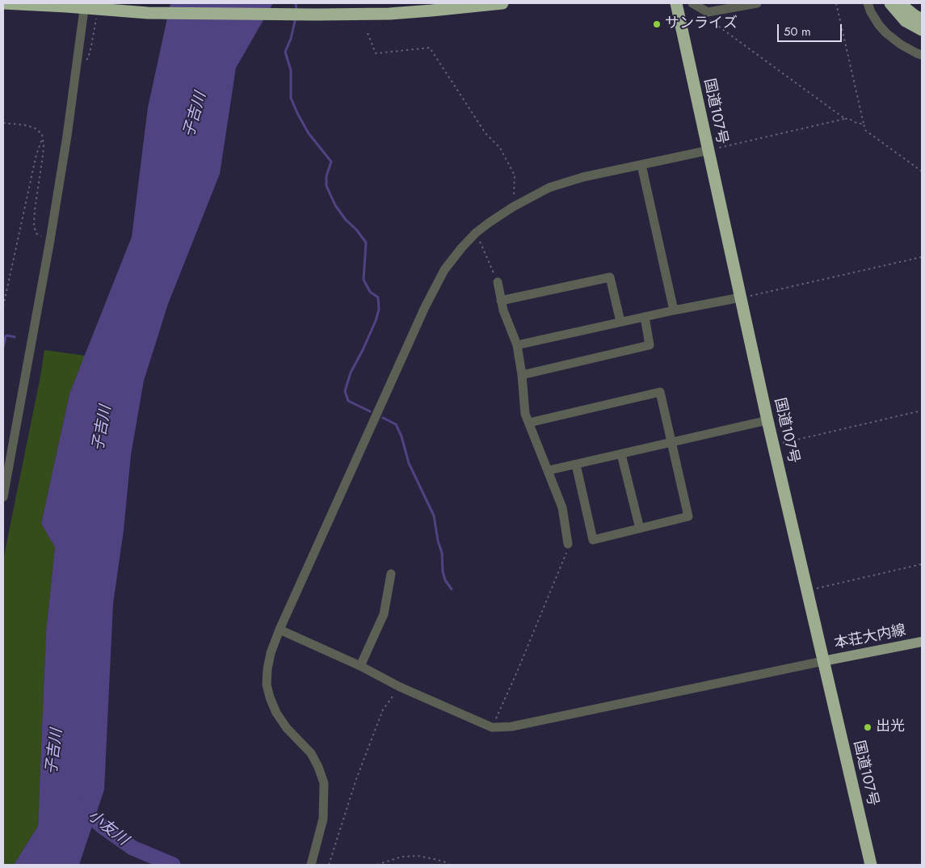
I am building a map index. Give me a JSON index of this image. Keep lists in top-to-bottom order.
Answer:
{
  "streets": {
    "highway": ["国道107号"],
    "main road": ["本荘大内線"]
  },
  "crossings": [
    ["国道107号", "本荘大内線"]
  ],
  "water": ["子吉川", "小友川"],
  "places": ["サンライズ", "出光"],
  "scale_bar": "50 m"
}
